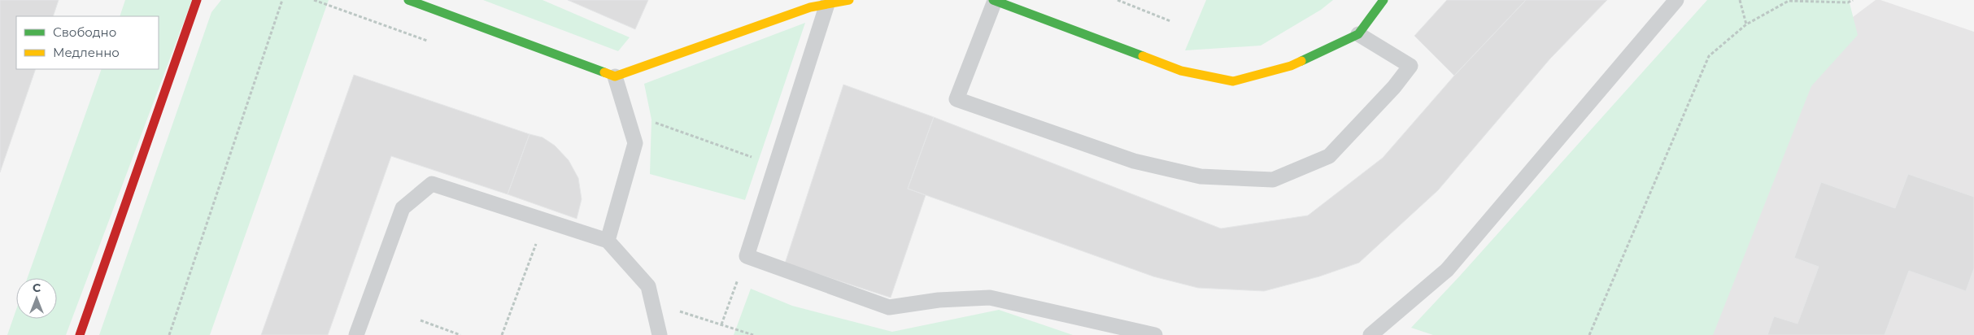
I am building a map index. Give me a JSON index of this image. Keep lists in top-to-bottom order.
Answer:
{
  "legend": ["Свободно", "Медленно"],
  "north": "top"
}
